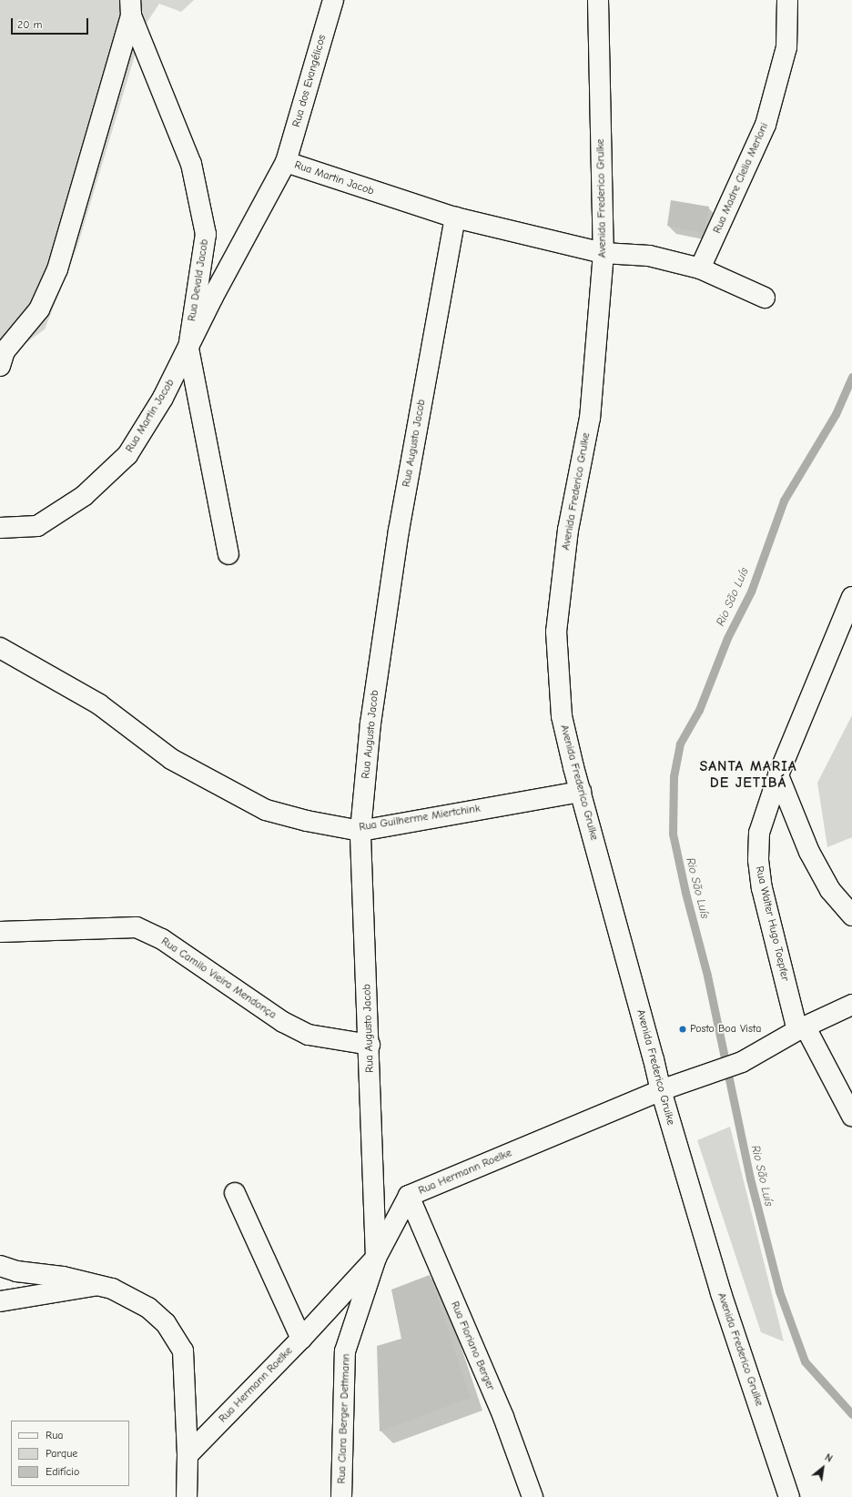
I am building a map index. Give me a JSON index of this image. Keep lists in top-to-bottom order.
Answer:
{
  "streets": {
    "street": [
      "Rua dos Evangélicos",
      "Rua Martin Jacob",
      "Rua Madre Clelia Merloni",
      "Avenida Frederico Grulke",
      "Rua Devald Jacob",
      "Rua Augusto Jacob",
      "Rua Guilherme Miertchink",
      "Rua Walter Hugo Toepfer",
      "Rua Camilo Vieira Mendonça",
      "Rua Hermann Roelke",
      "Rua Floriano Berger",
      "Rua Clara Berger Dettmann"
    ]
  },
  "crossings": [
    ["Rua dos Evangélicos", "Rua Martin Jacob"],
    ["Rua Martin Jacob", "Rua Madre Clelia Merloni"],
    ["Rua Martin Jacob", "Avenida Frederico Grulke"],
    ["Rua Martin Jacob", "Rua Devald Jacob"],
    ["Rua Martin Jacob", "Rua Augusto Jacob"],
    ["Avenida Frederico Grulke", "Rua Guilherme Miertchink"],
    ["Avenida Frederico Grulke", "Rua Hermann Roelke"],
    ["Rua Augusto Jacob", "Rua Guilherme Miertchink"],
    ["Rua Augusto Jacob", "Rua Camilo Vieira Mendonça"],
    ["Rua Augusto Jacob", "Rua Hermann Roelke"],
    ["Rua Augusto Jacob", "Rua Clara Berger Dettmann"],
    ["Rua Walter Hugo Toepfer", "Rua Hermann Roelke"],
    ["Rua Hermann Roelke", "Rua Floriano Berger"],
    ["Rua Hermann Roelke", "Rua Clara Berger Dettmann"]
  ],
  "districts": ["SANTA MARIA DE JETIBÁ"],
  "water": ["Rio São Luís"],
  "places": ["Posto Boa Vista"],
  "legend": ["Rua", "Parque", "Edifício"],
  "scale_bar": "20 m",
  "north": "top right"
}
